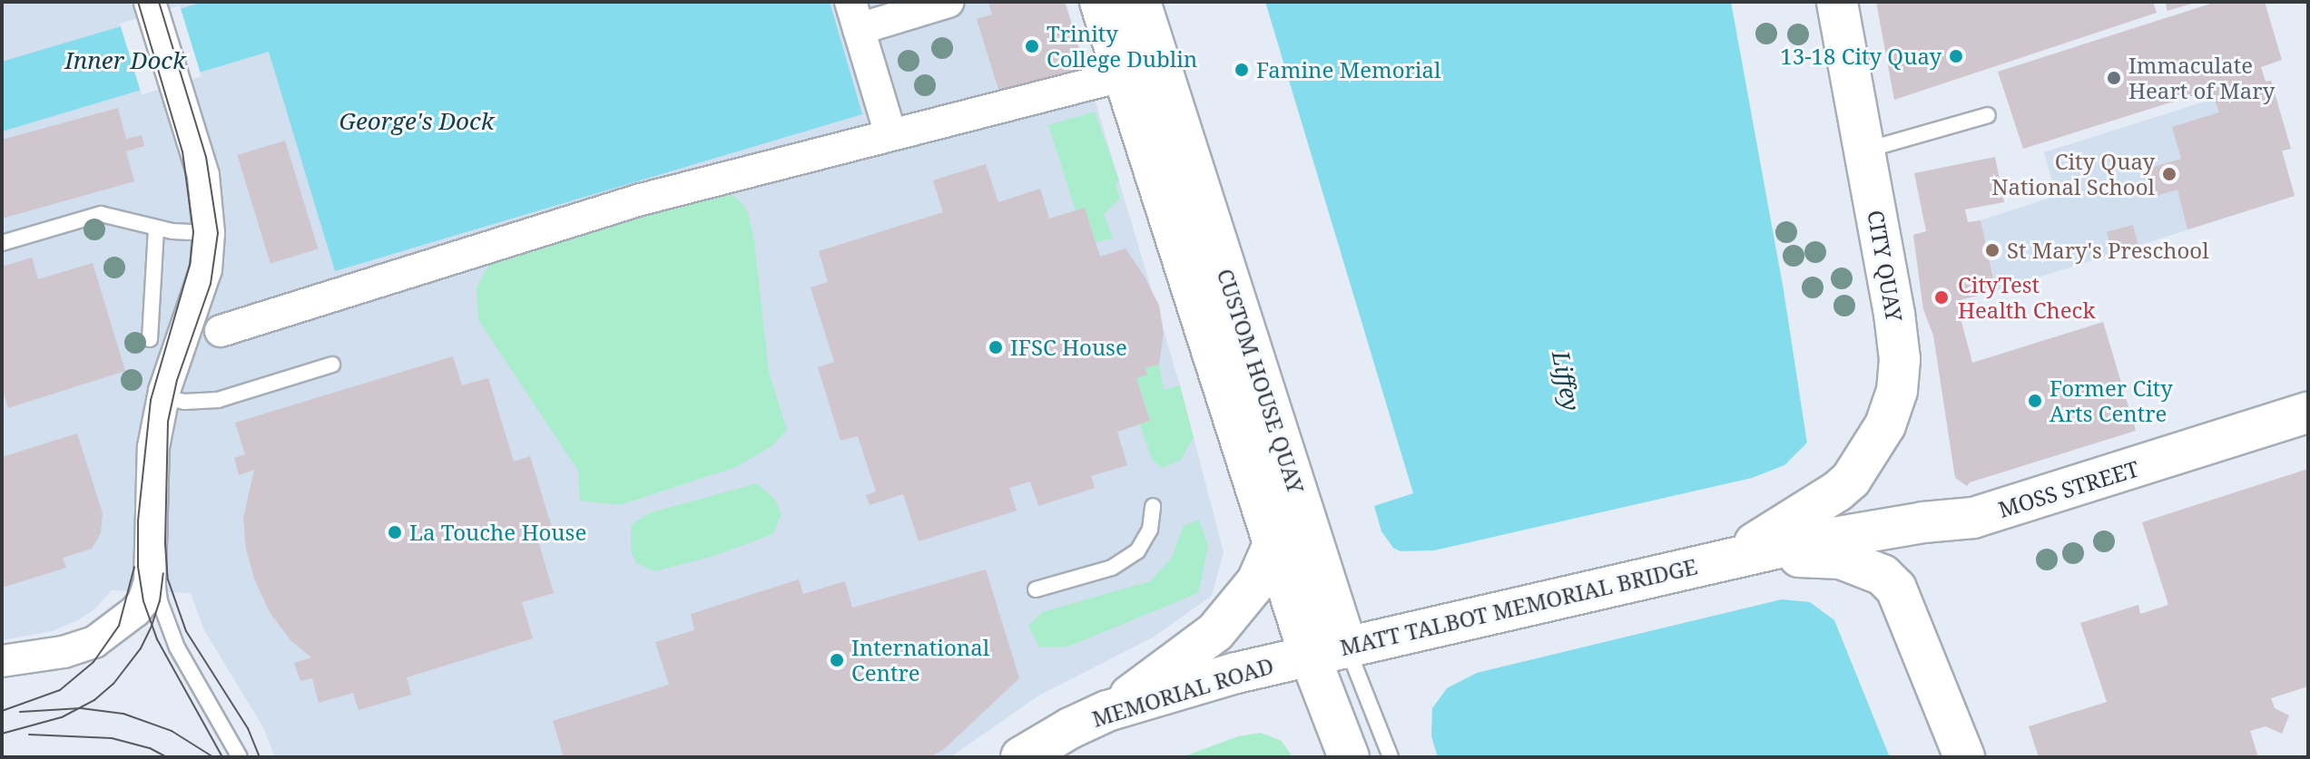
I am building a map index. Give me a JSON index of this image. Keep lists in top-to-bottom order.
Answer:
{
  "streets": {
    "main road": [
      "CITY QUAY",
      "CUSTOM HOUSE QUAY",
      "MOSS STREET",
      "MATT TALBOT MEMORIAL BRIDGE",
      "MEMORIAL ROAD"
    ]
  },
  "crossings": [
    ["CITY QUAY", "MOSS STREET"],
    ["CITY QUAY", "MATT TALBOT MEMORIAL BRIDGE"],
    ["CUSTOM HOUSE QUAY", "MATT TALBOT MEMORIAL BRIDGE"],
    ["CUSTOM HOUSE QUAY", "MEMORIAL ROAD"],
    ["MOSS STREET", "MATT TALBOT MEMORIAL BRIDGE"],
    ["MATT TALBOT MEMORIAL BRIDGE", "MEMORIAL ROAD"]
  ],
  "water": ["Inner Dock", "George's Dock", "Liffey"],
  "places": [
    "Trinity College Dublin",
    "13-18 City Quay",
    "Famine Memorial",
    "Immaculate Heart of Mary",
    "City Quay National School",
    "St Mary's Preschool",
    "CityTest Health Check",
    "IFSC House",
    "Former City Arts Centre",
    "La Touche House",
    "International Centre"
  ]
}
